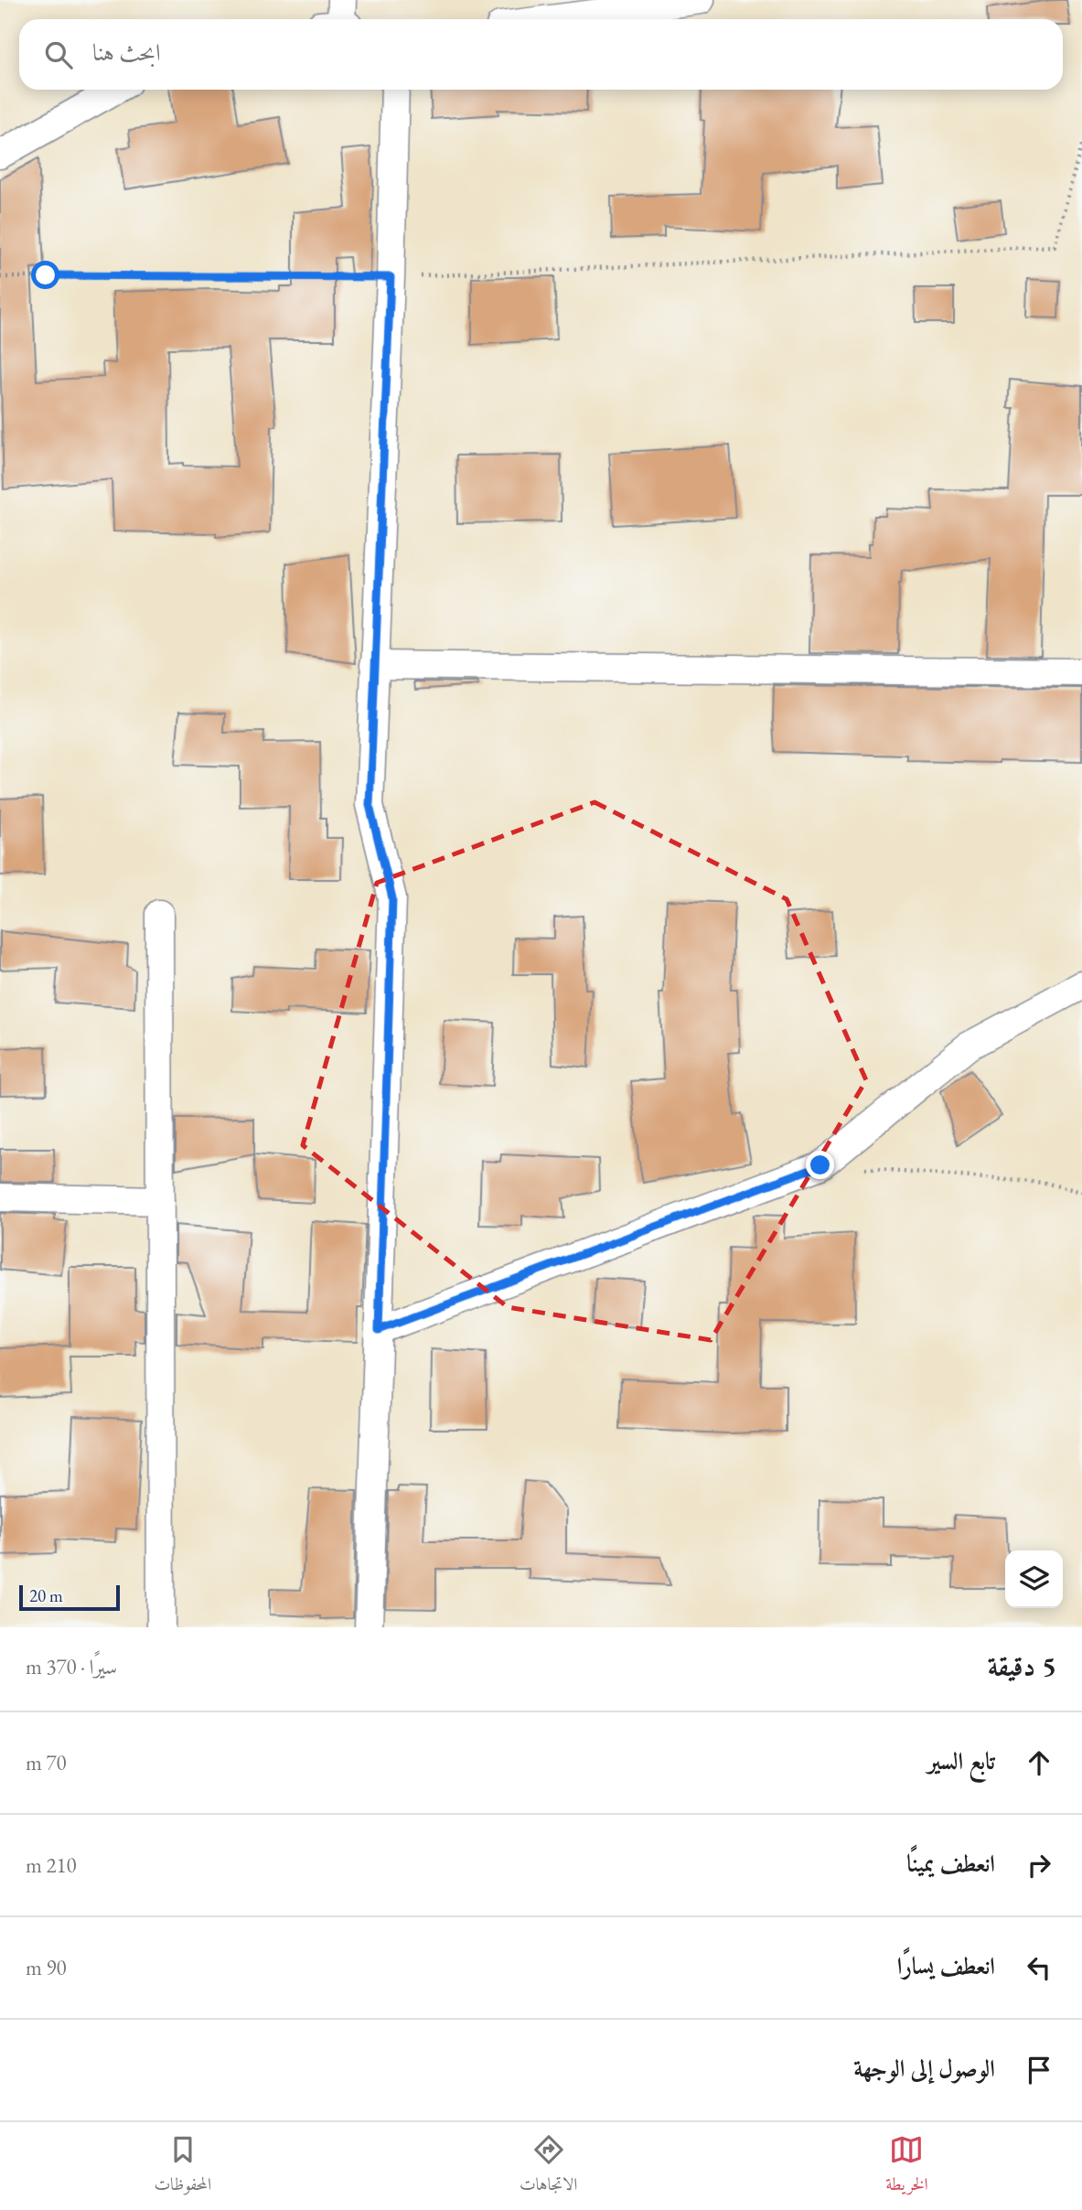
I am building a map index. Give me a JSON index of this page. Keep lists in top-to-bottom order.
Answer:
{
  "scale_bar": "20 m",
  "page": {
    "search": "ابحث هنا",
    "scale": "20 m",
    "heading": ["5 دقيقة", "سيرًا · 370 m"],
    "list": [
      ["تابع السير", "70 m"],
      ["انعطف يمينًا", "210 m"],
      ["انعطف يسارًا", "90 m"],
      "الوصول إلى الوجهة"
    ],
    "nav": ["الخريطة", "الاتجاهات", "المحفوظات"]
  }
}
